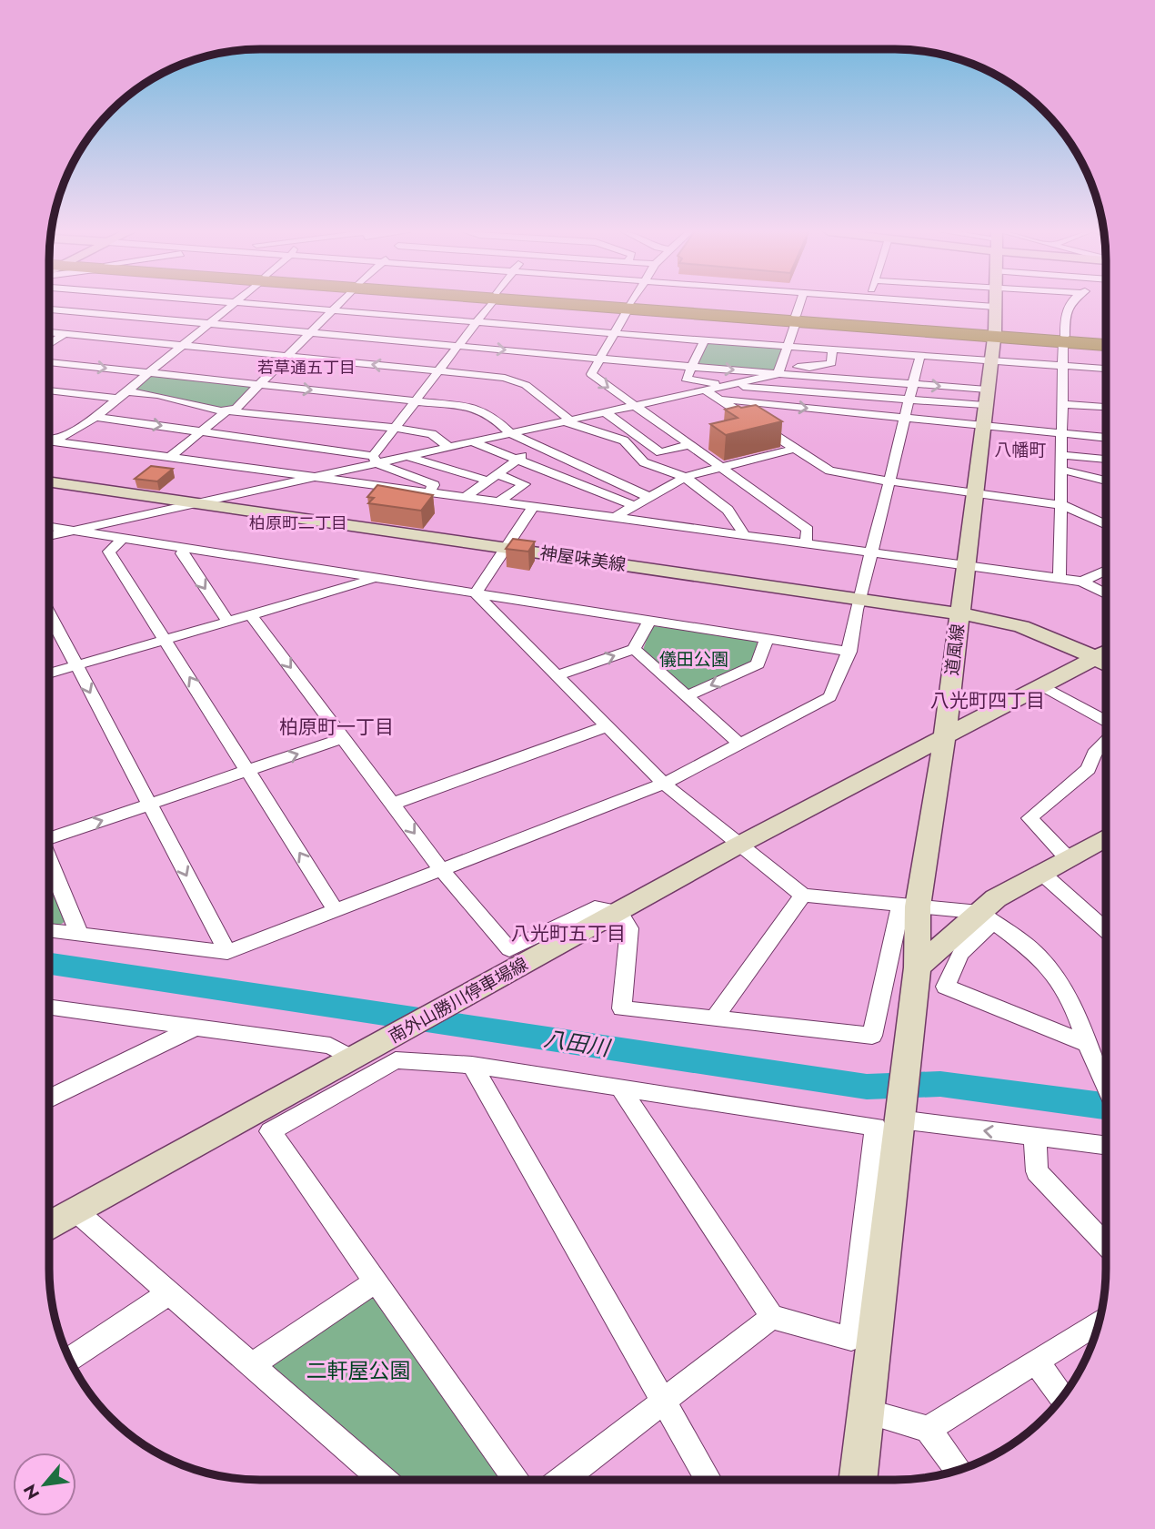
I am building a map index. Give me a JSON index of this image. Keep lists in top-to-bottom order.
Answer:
{
  "streets": {
    "main road": ["神屋味美線", "道風線", "南外山勝川停車場線"]
  },
  "crossings": [
    ["神屋味美線", "道風線"],
    ["神屋味美線", "南外山勝川停車場線"],
    ["道風線", "南外山勝川停車場線"]
  ],
  "districts": [
    "若草通五丁目",
    "八幡町",
    "柏原町二丁目",
    "八光町四丁目",
    "柏原町一丁目",
    "八光町五丁目"
  ],
  "water": ["八田川"],
  "parks": ["儀田公園", "二軒屋公園"],
  "north": "bottom left"
}
